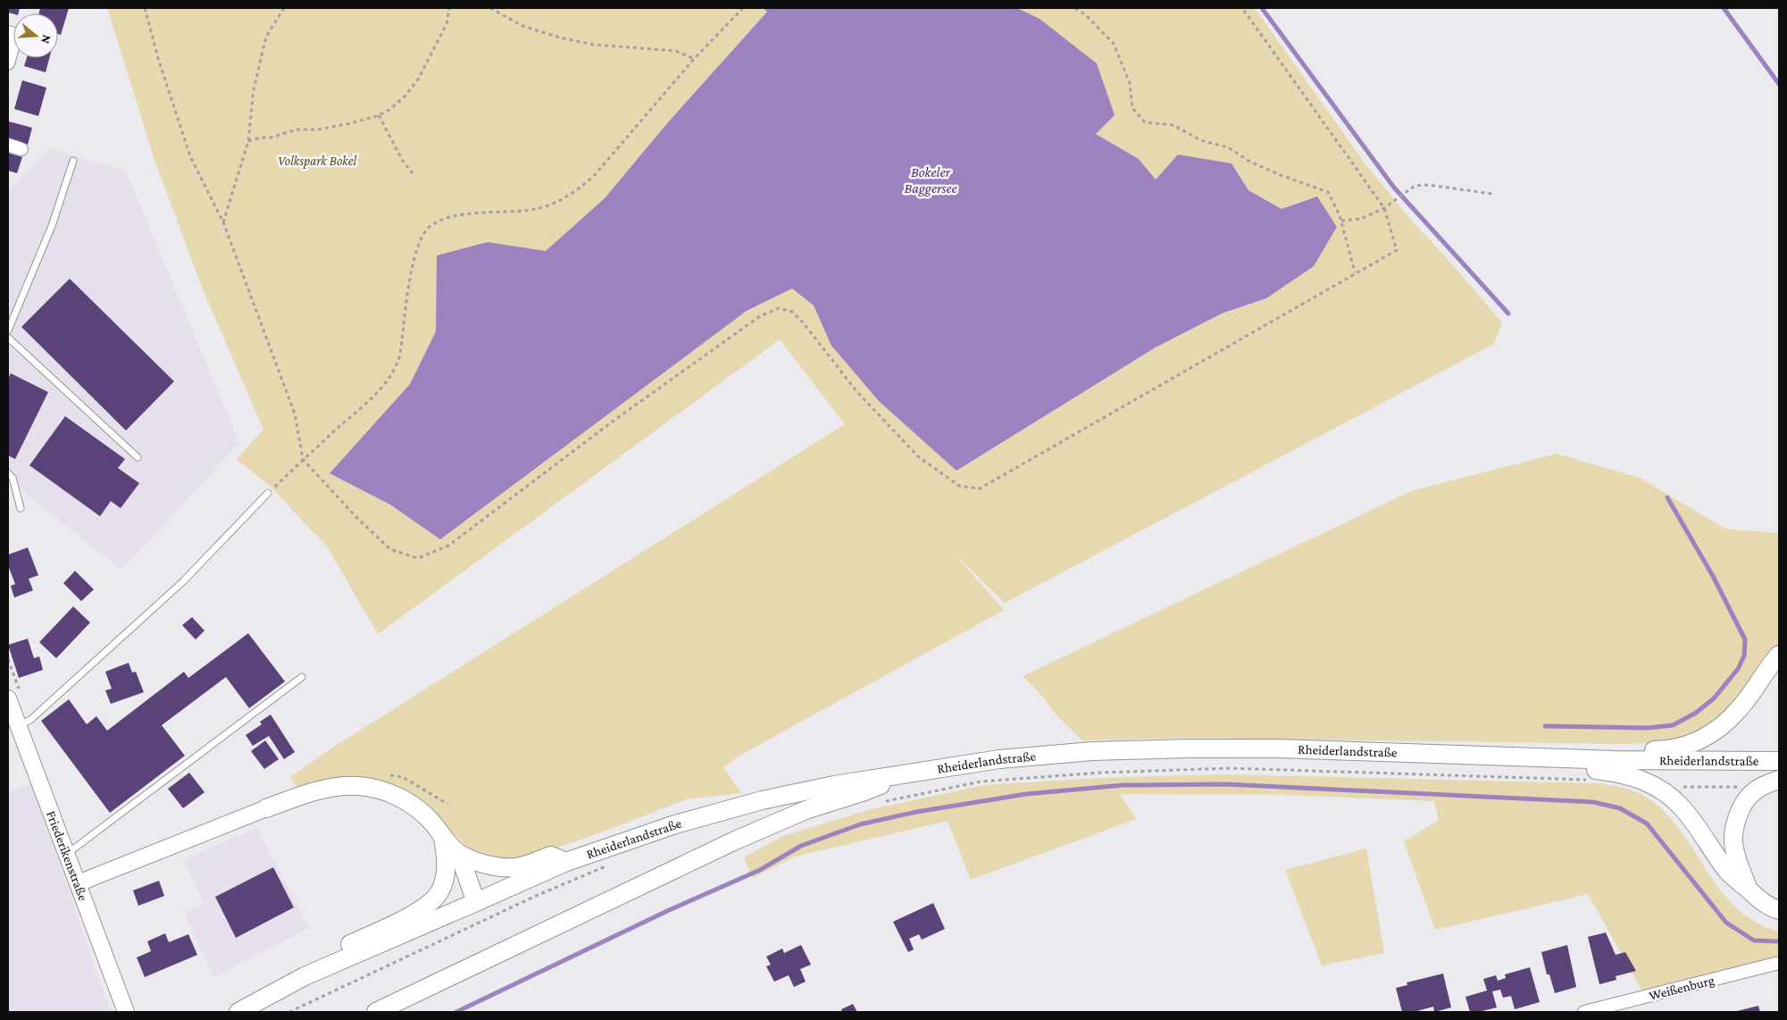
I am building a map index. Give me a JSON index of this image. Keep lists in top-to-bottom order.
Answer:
{
  "streets": {
    "main road": ["Rheiderlandstraße"],
    "street": ["Friederikenstraße", "Weißenburg"]
  },
  "water": ["Bokeler Baggersee"],
  "parks": ["Volkspark Bokel"],
  "north": "right"
}
